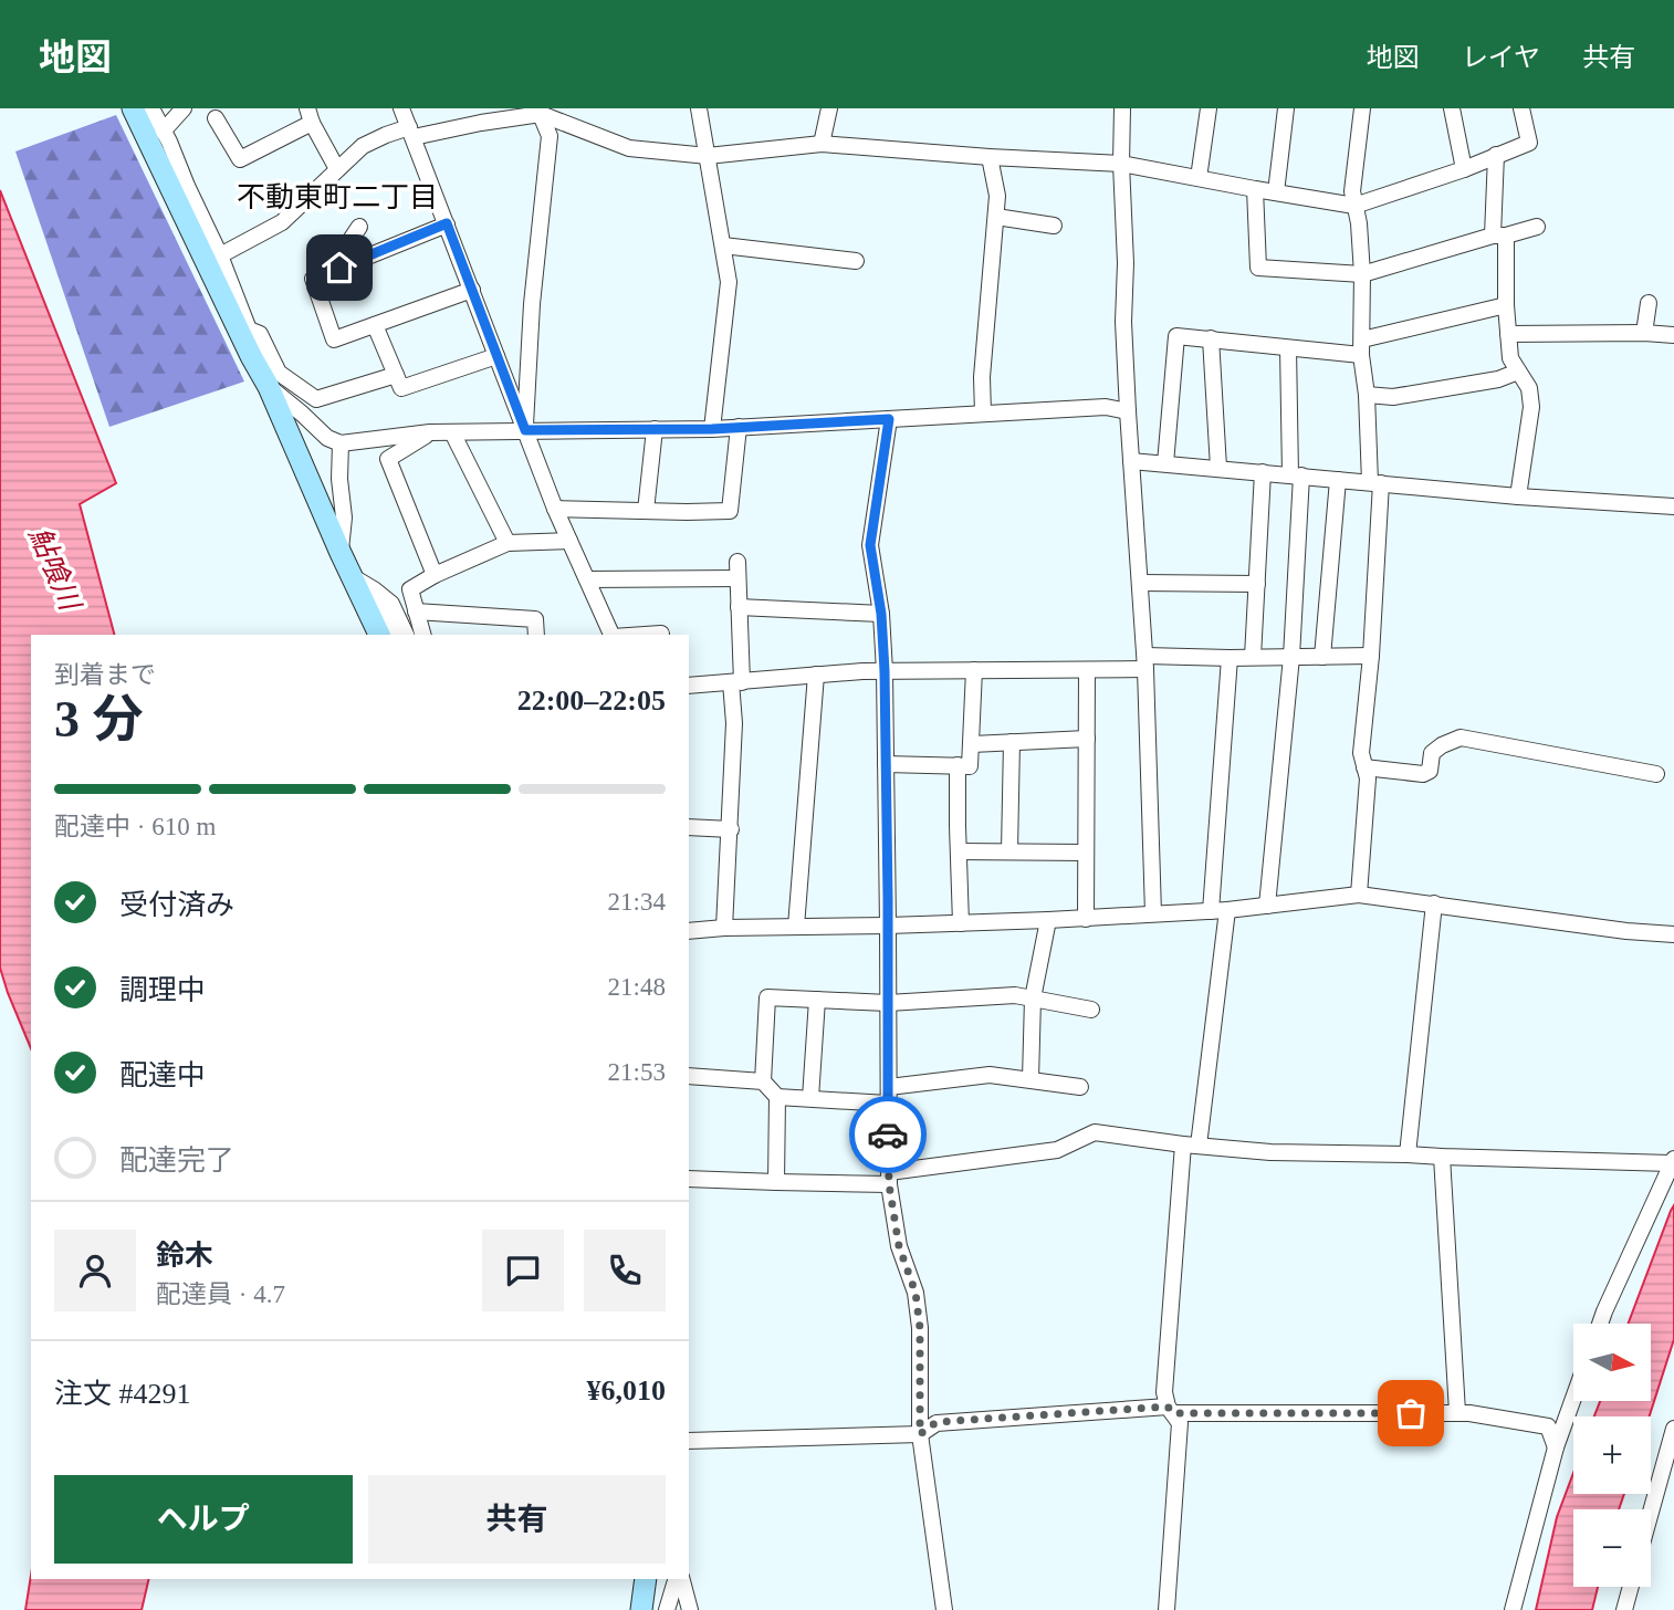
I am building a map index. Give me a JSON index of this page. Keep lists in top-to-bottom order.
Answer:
{
  "districts": ["不動東町二丁目"],
  "water": ["鮎喰川"],
  "north": "right",
  "page": {
    "header": "地図",
    "nav": ["地図", "レイヤ", "共有"],
    "heading": ["3 分", "到着まで", "22:00–22:05"],
    "panel": [
      "鈴木",
      "配達員 · 4.7",
      "注文 #4291",
      "¥6,010"
    ],
    "bar": "配達中 · 610 m",
    "list": [
      ["受付済み", "21:34"],
      ["調理中", "21:48"],
      ["配達中", "21:53"],
      "配達完了"
    ],
    "map_buttons": ["+", "−"],
    "buttons": ["ヘルプ", "共有"]
  }
}
